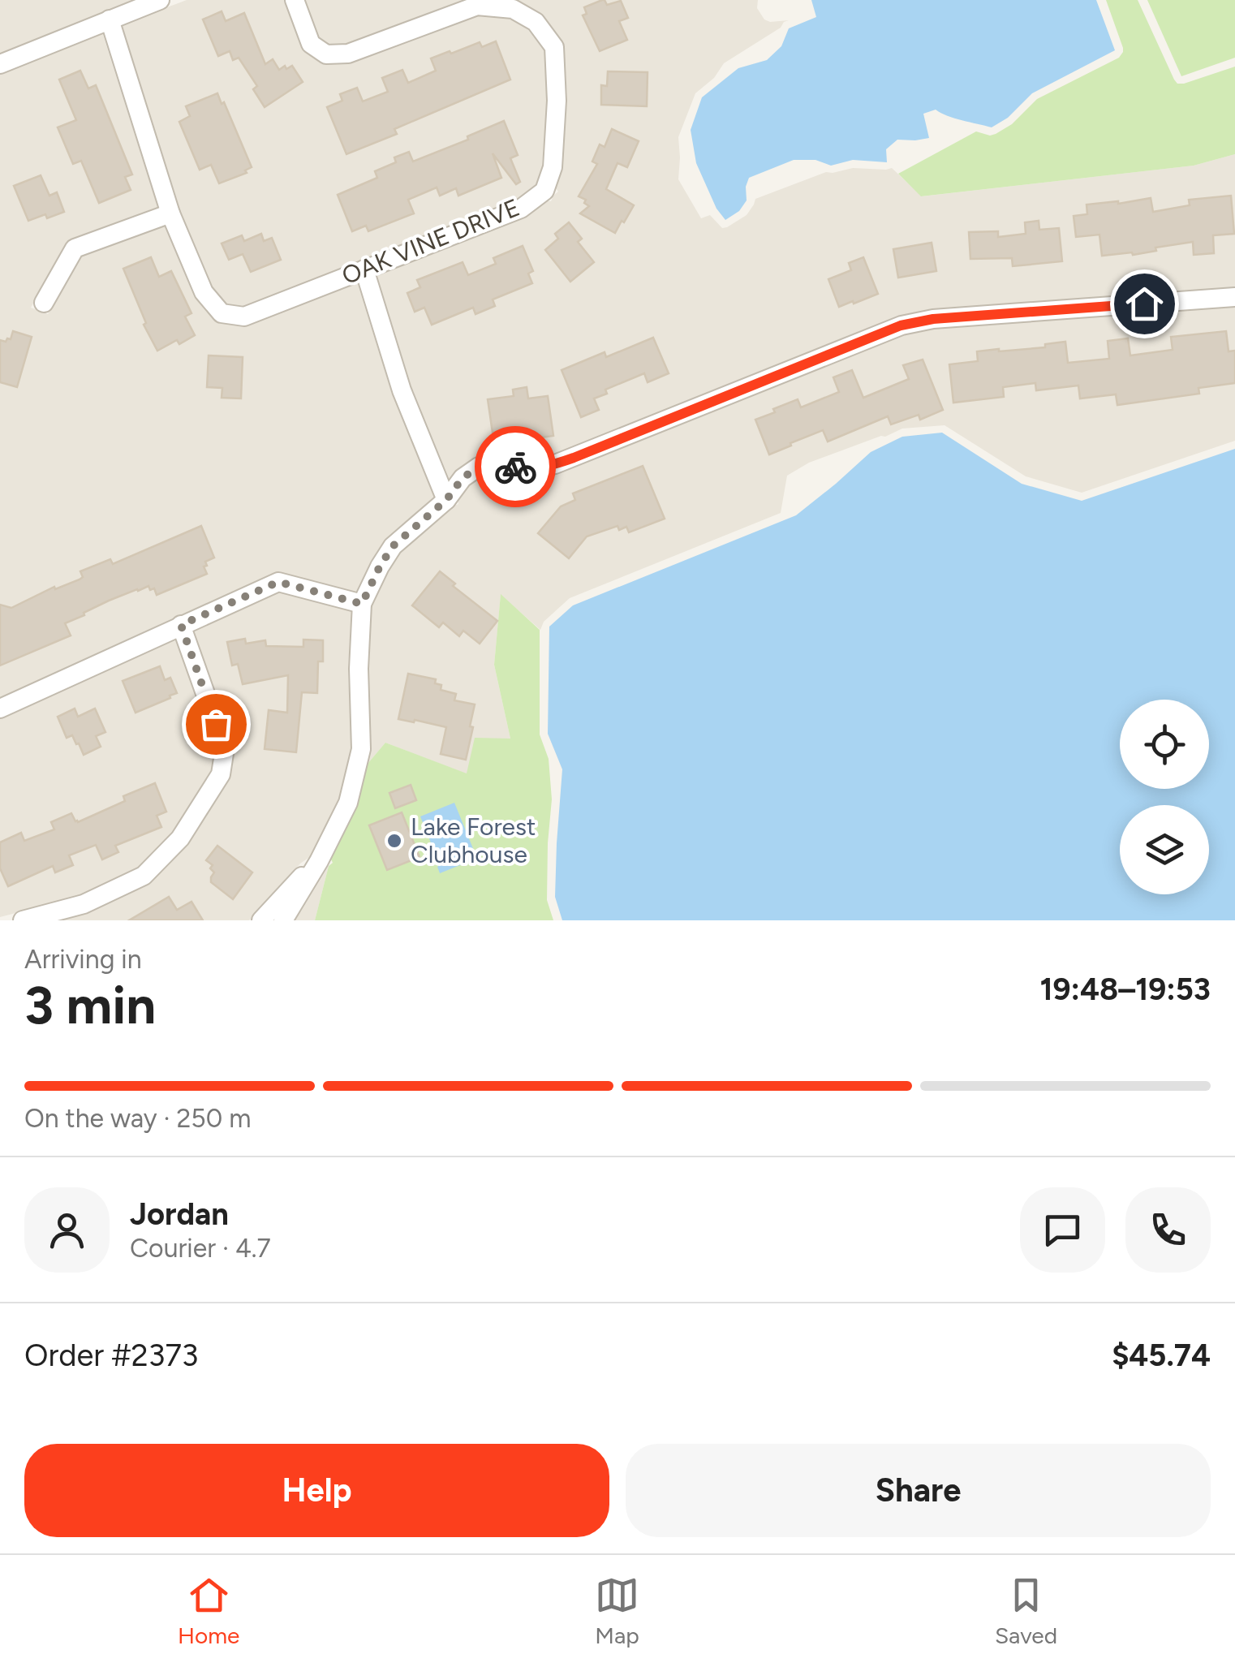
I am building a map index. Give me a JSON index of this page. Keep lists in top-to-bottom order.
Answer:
{
  "streets": {
    "street": ["OAK VINE DRIVE"]
  },
  "places": ["Lake Forest Clubhouse"],
  "page": {
    "heading": ["3 min", "Arriving in", "19:48–19:53"],
    "panel": [
      "Jordan",
      "Courier · 4.7",
      "Order #2373",
      "$45.74"
    ],
    "bar": "On the way · 250 m",
    "buttons": ["Help", "Share"],
    "tabs": ["Home", "Map", "Saved"]
  }
}
